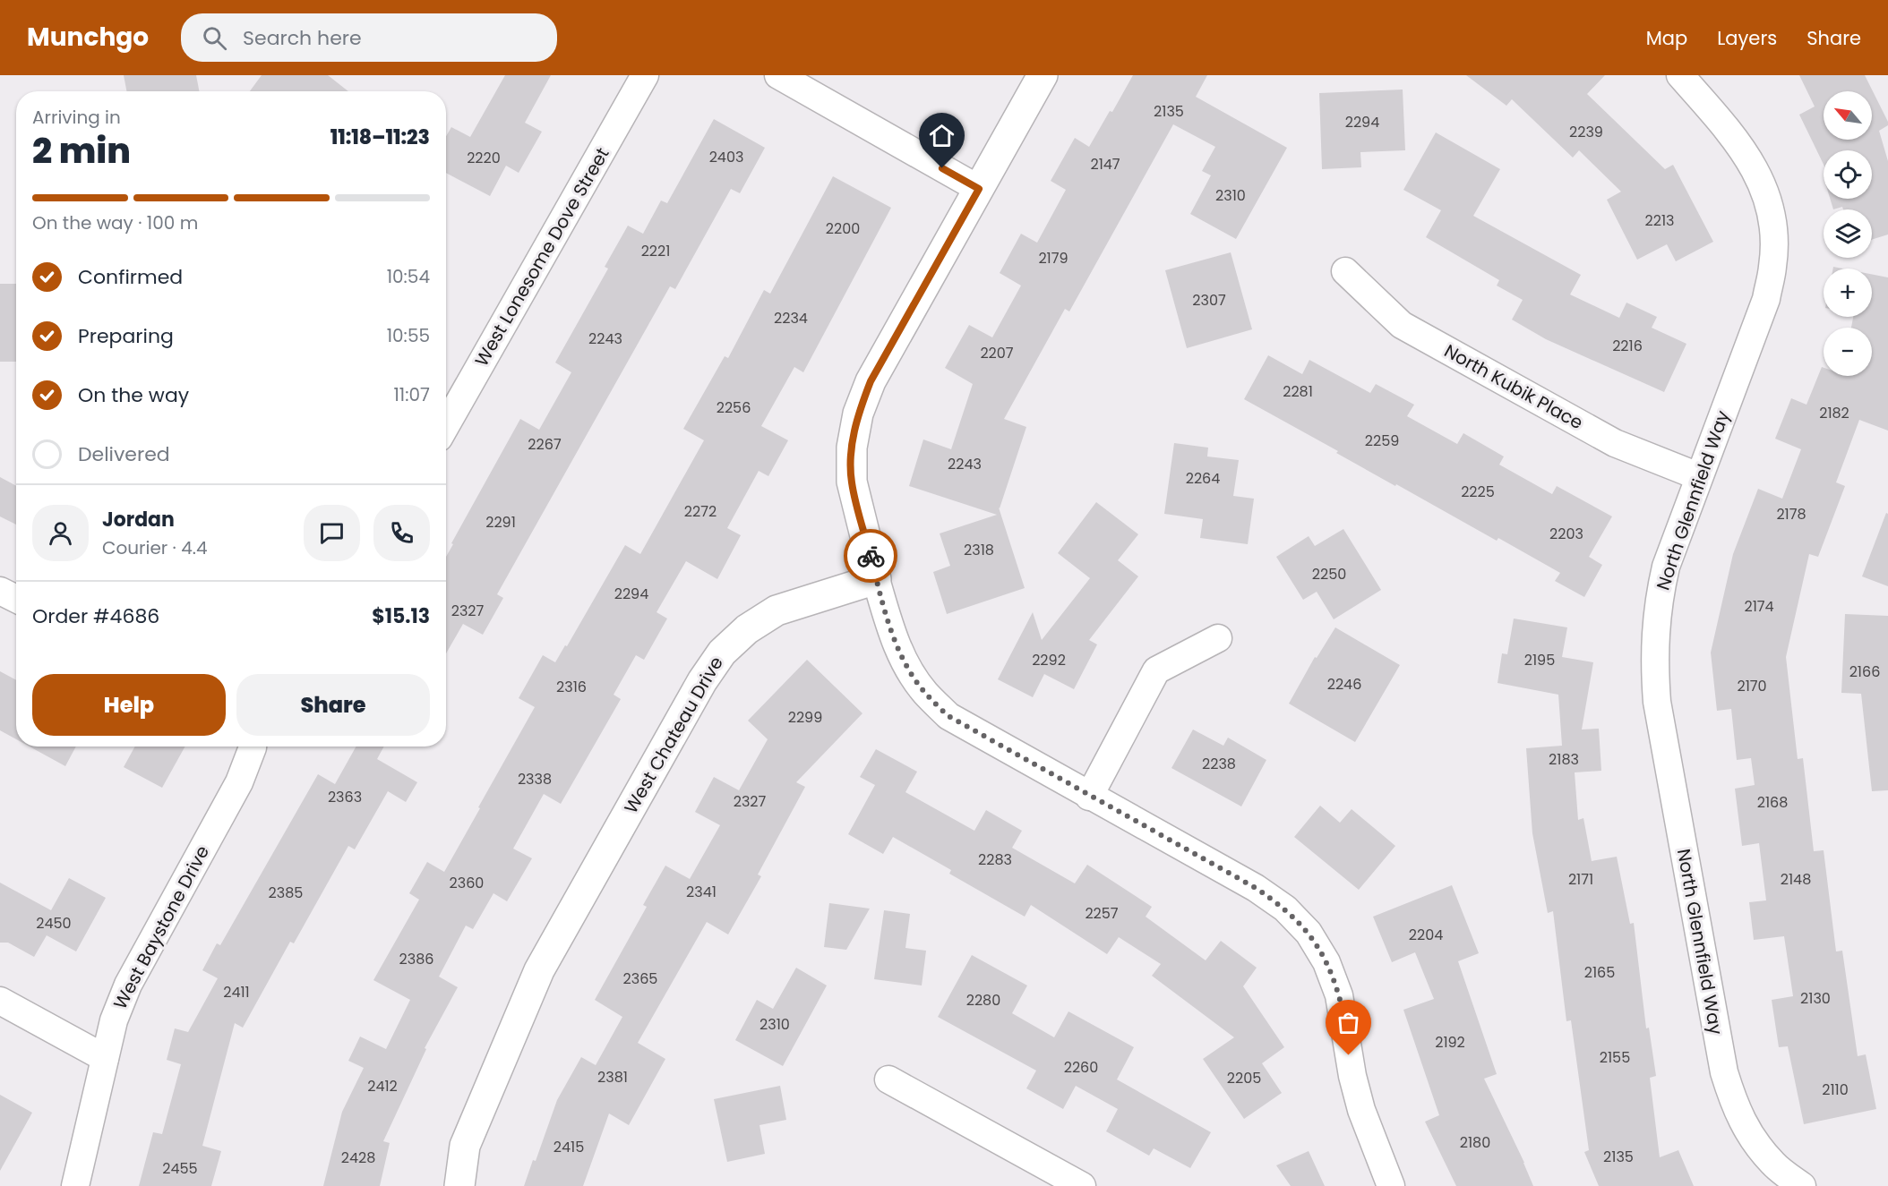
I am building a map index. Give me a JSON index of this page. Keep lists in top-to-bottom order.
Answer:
{
  "streets": {
    "street": [
      "West Lonesome Dove Street",
      "North Kubik Place",
      "North Glennfield Way",
      "West Chateau Drive",
      "West Baystone Drive"
    ]
  },
  "crossings": [
    ["North Kubik Place", "North Glennfield Way"]
  ],
  "house_numbers": [
    "2135",
    "2294",
    "2239",
    "2403",
    "2220",
    "2147",
    "2310",
    "2213",
    "2200",
    "2221",
    "2179",
    "2307",
    "2234",
    "2243",
    "2216",
    "2207",
    "2281",
    "2256",
    "2182",
    "2259",
    "2267",
    "2243",
    "2264",
    "2225",
    "2272",
    "2178",
    "2291",
    "2203",
    "2318",
    "2250",
    "2294",
    "2174",
    "2327",
    "2292",
    "2195",
    "2166",
    "2246",
    "2170",
    "2316",
    "2299",
    "2183",
    "2238",
    "2338",
    "2363",
    "2327",
    "2168",
    "2283",
    "2171",
    "2148",
    "2360",
    "2341",
    "2385",
    "2257",
    "2450",
    "2204",
    "2386",
    "2165",
    "2365",
    "2411",
    "2130",
    "2280",
    "2310",
    "2192",
    "2155",
    "2260",
    "2381",
    "2205",
    "2412",
    "2110",
    "2180",
    "2415",
    "2135",
    "2428",
    "2455"
  ],
  "north": "top left",
  "page": {
    "header": "Munchgo",
    "search": "Search here",
    "nav": ["Map", "Layers", "Share"],
    "map_buttons": ["+", "−"],
    "heading": ["2 min", "Arriving in", "11:18–11:23"],
    "panel": [
      "Jordan",
      "Courier · 4.4",
      "Order #4686",
      "$15.13"
    ],
    "bar": "On the way · 100 m",
    "list": [
      ["Confirmed", "10:54"],
      ["Preparing", "10:55"],
      ["On the way", "11:07"],
      "Delivered"
    ],
    "buttons": ["Help", "Share"]
  }
}
